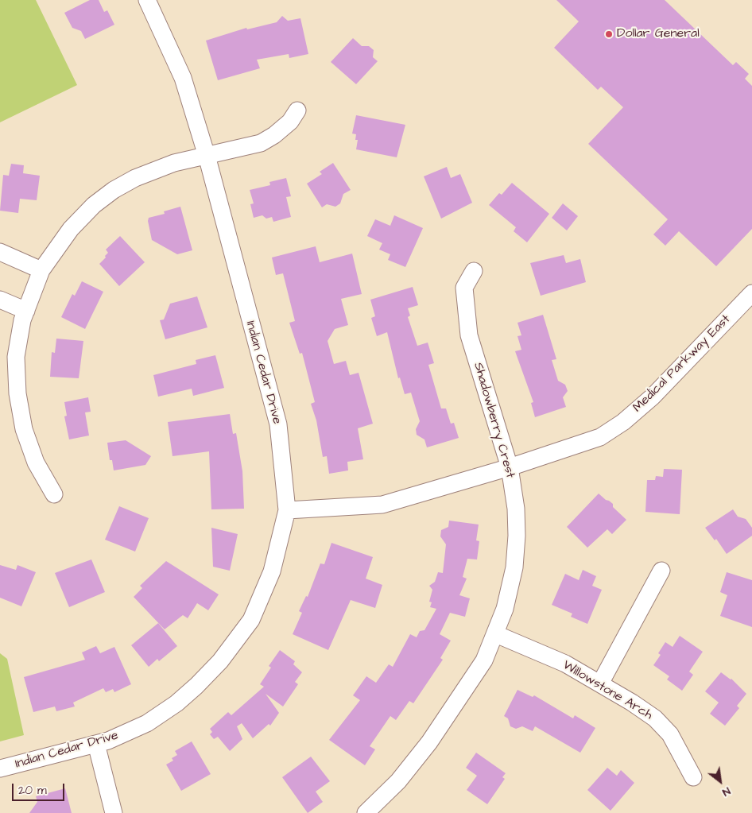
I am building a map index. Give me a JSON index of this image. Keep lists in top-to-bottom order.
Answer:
{
  "streets": {
    "street": [
      "Medical Parkway East",
      "Indian Cedar Drive",
      "Shadowberry Crest",
      "Willowstone Arch"
    ]
  },
  "crossings": [
    ["Medical Parkway East", "Indian Cedar Drive"],
    ["Medical Parkway East", "Shadowberry Crest"],
    ["Shadowberry Crest", "Willowstone Arch"]
  ],
  "places": ["Dollar General"],
  "scale_bar": "20 m",
  "north": "bottom right"
}
